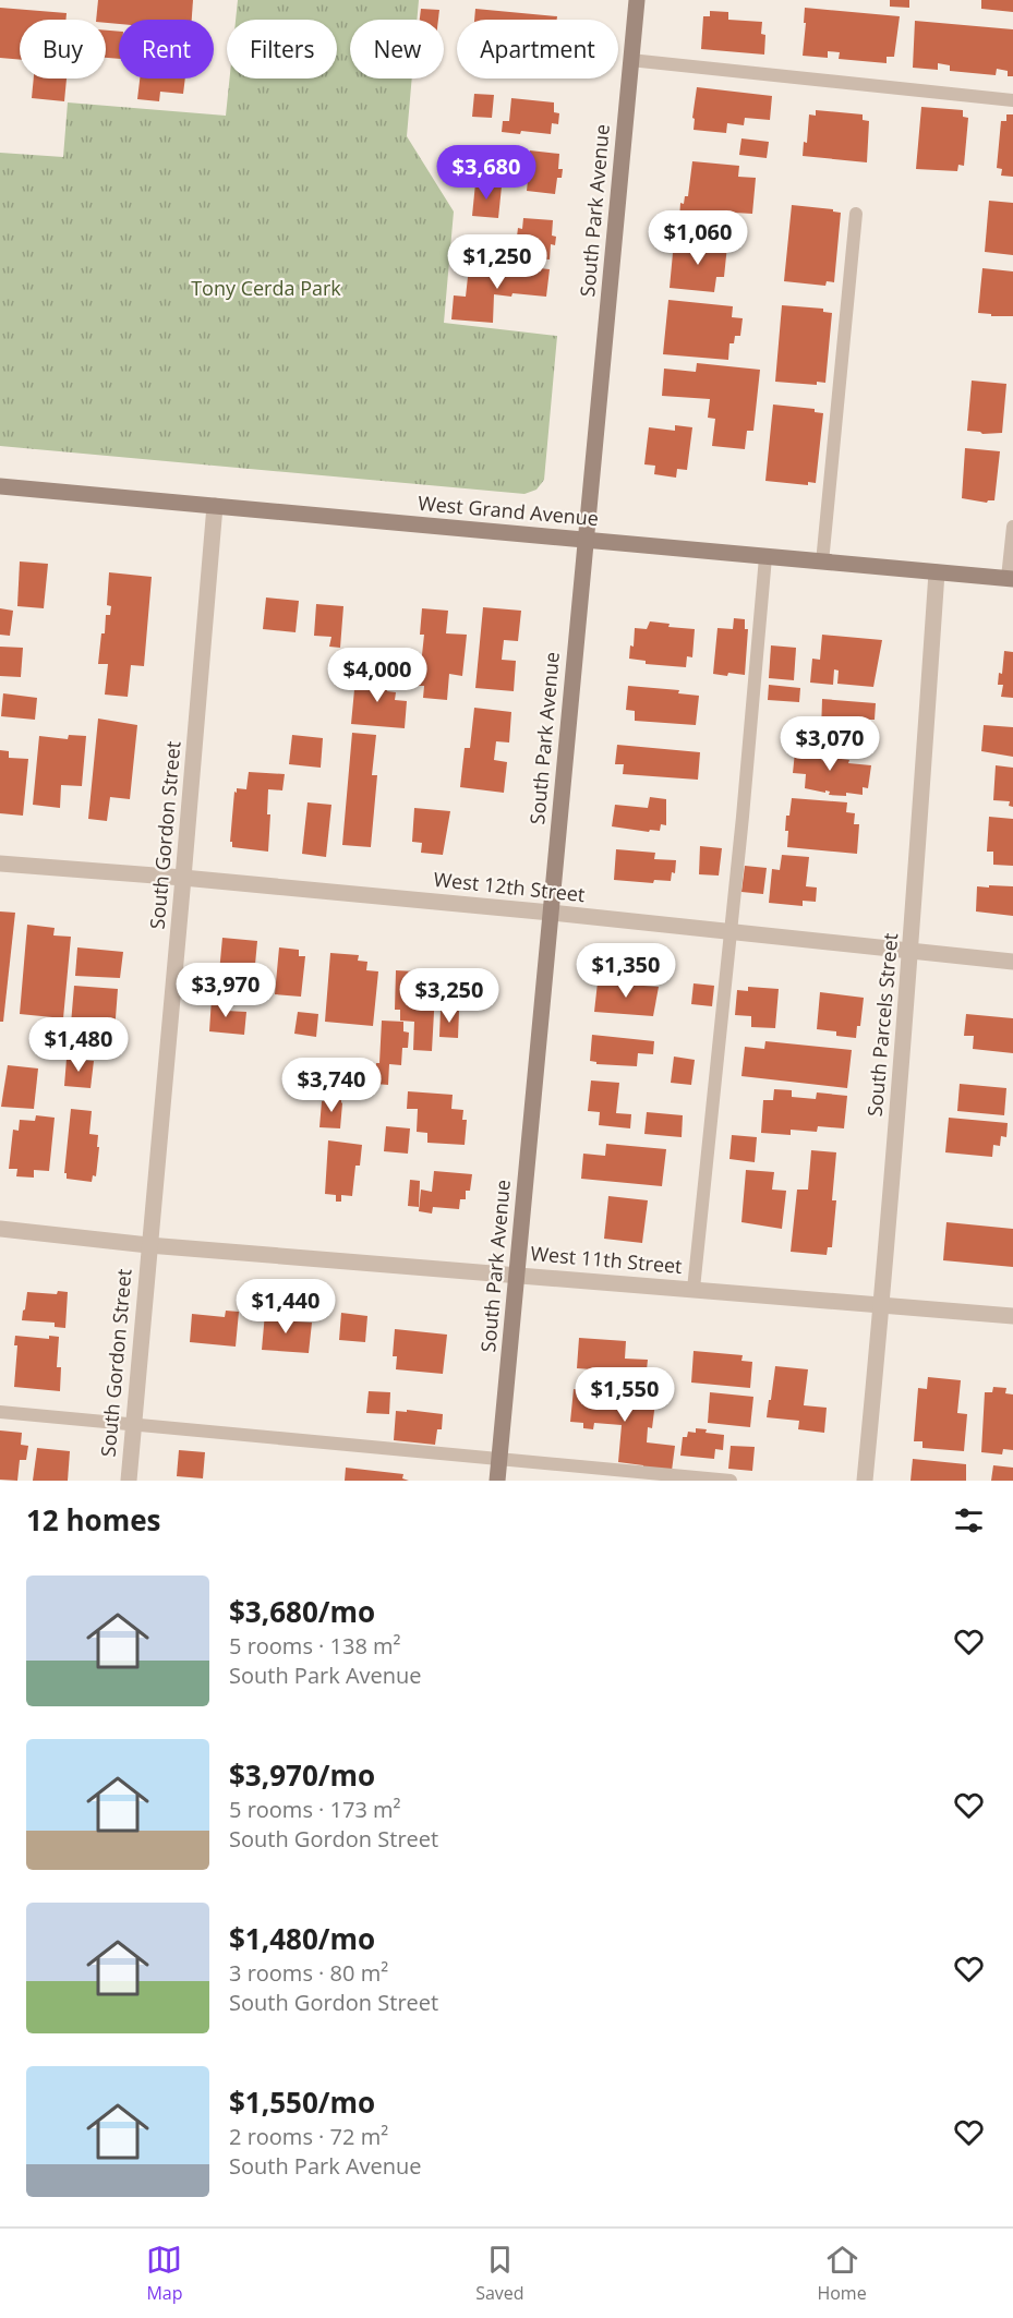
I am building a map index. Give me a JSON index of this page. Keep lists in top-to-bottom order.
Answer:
{
  "streets": {
    "street": [
      "South Park Avenue",
      "West Grand Avenue",
      "South Gordon Street",
      "West 12th Street",
      "South Parcels Street",
      "West 11th Street"
    ]
  },
  "crossings": [
    ["South Park Avenue", "West Grand Avenue"],
    ["South Park Avenue", "West 12th Street"],
    ["South Park Avenue", "West 11th Street"],
    ["West Grand Avenue", "South Gordon Street"],
    ["West Grand Avenue", "South Parcels Street"],
    ["South Gordon Street", "West 12th Street"],
    ["South Gordon Street", "West 11th Street"],
    ["West 12th Street", "South Parcels Street"],
    ["South Parcels Street", "West 11th Street"]
  ],
  "parks": ["Tony Cerda Park"],
  "page": {
    "chip": [
      "Buy",
      "Rent",
      "Filters",
      "New",
      "Apartment"
    ],
    "price": [
      "$3,680",
      "$1,060",
      "$1,250",
      "$4,000",
      "$3,070",
      "$1,350",
      "$3,970",
      "$3,250",
      "$1,480",
      "$3,740",
      "$1,440",
      "$1,550"
    ],
    "heading": "12 homes",
    "list": [
      {
        "name": "$3,680/mo",
        "note": "5 rooms · 138 m² · South Park Avenue"
      },
      {
        "name": "$3,970/mo",
        "note": "5 rooms · 173 m² · South Gordon Street"
      },
      {
        "name": "$1,480/mo",
        "note": "3 rooms · 80 m² · South Gordon Street"
      },
      {
        "name": "$1,550/mo",
        "note": "2 rooms · 72 m² · South Park Avenue"
      }
    ],
    "tabs": ["Map", "Saved", "Home"]
  }
}
